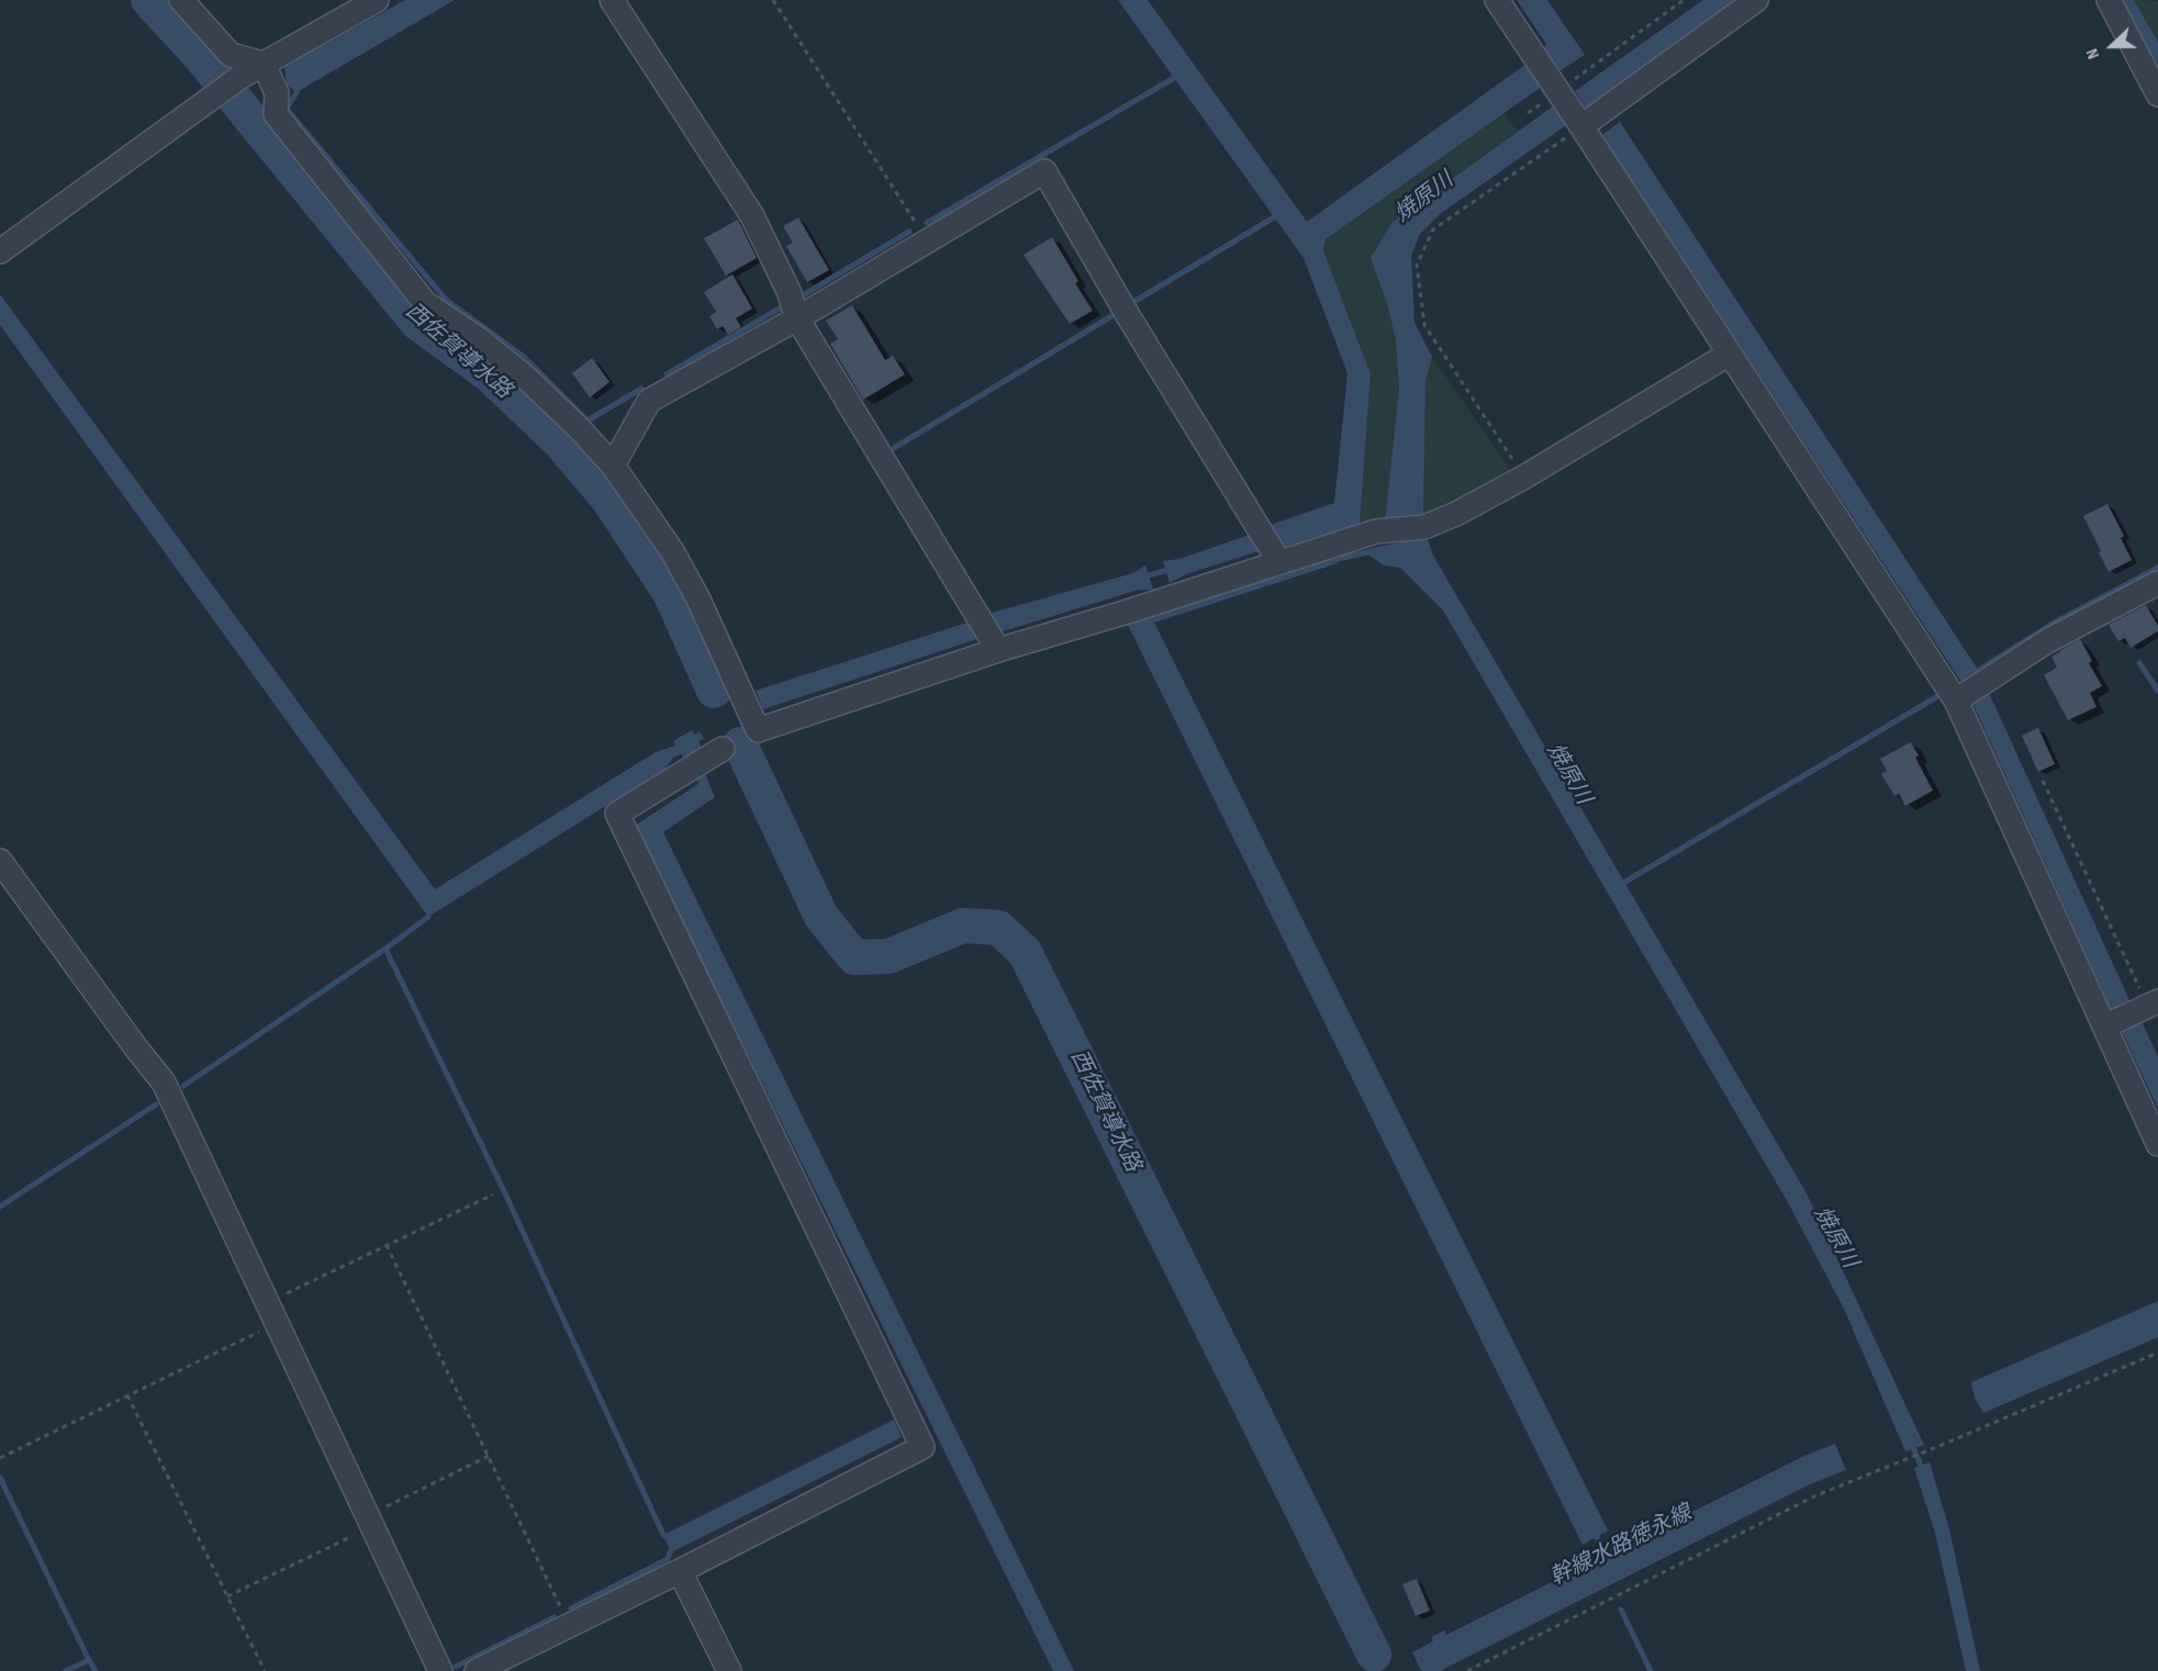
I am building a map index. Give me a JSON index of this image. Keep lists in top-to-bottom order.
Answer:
{
  "water": ["焼原川", "西佐賀導水路", "幹線水路徳永線"],
  "north": "left"
}
